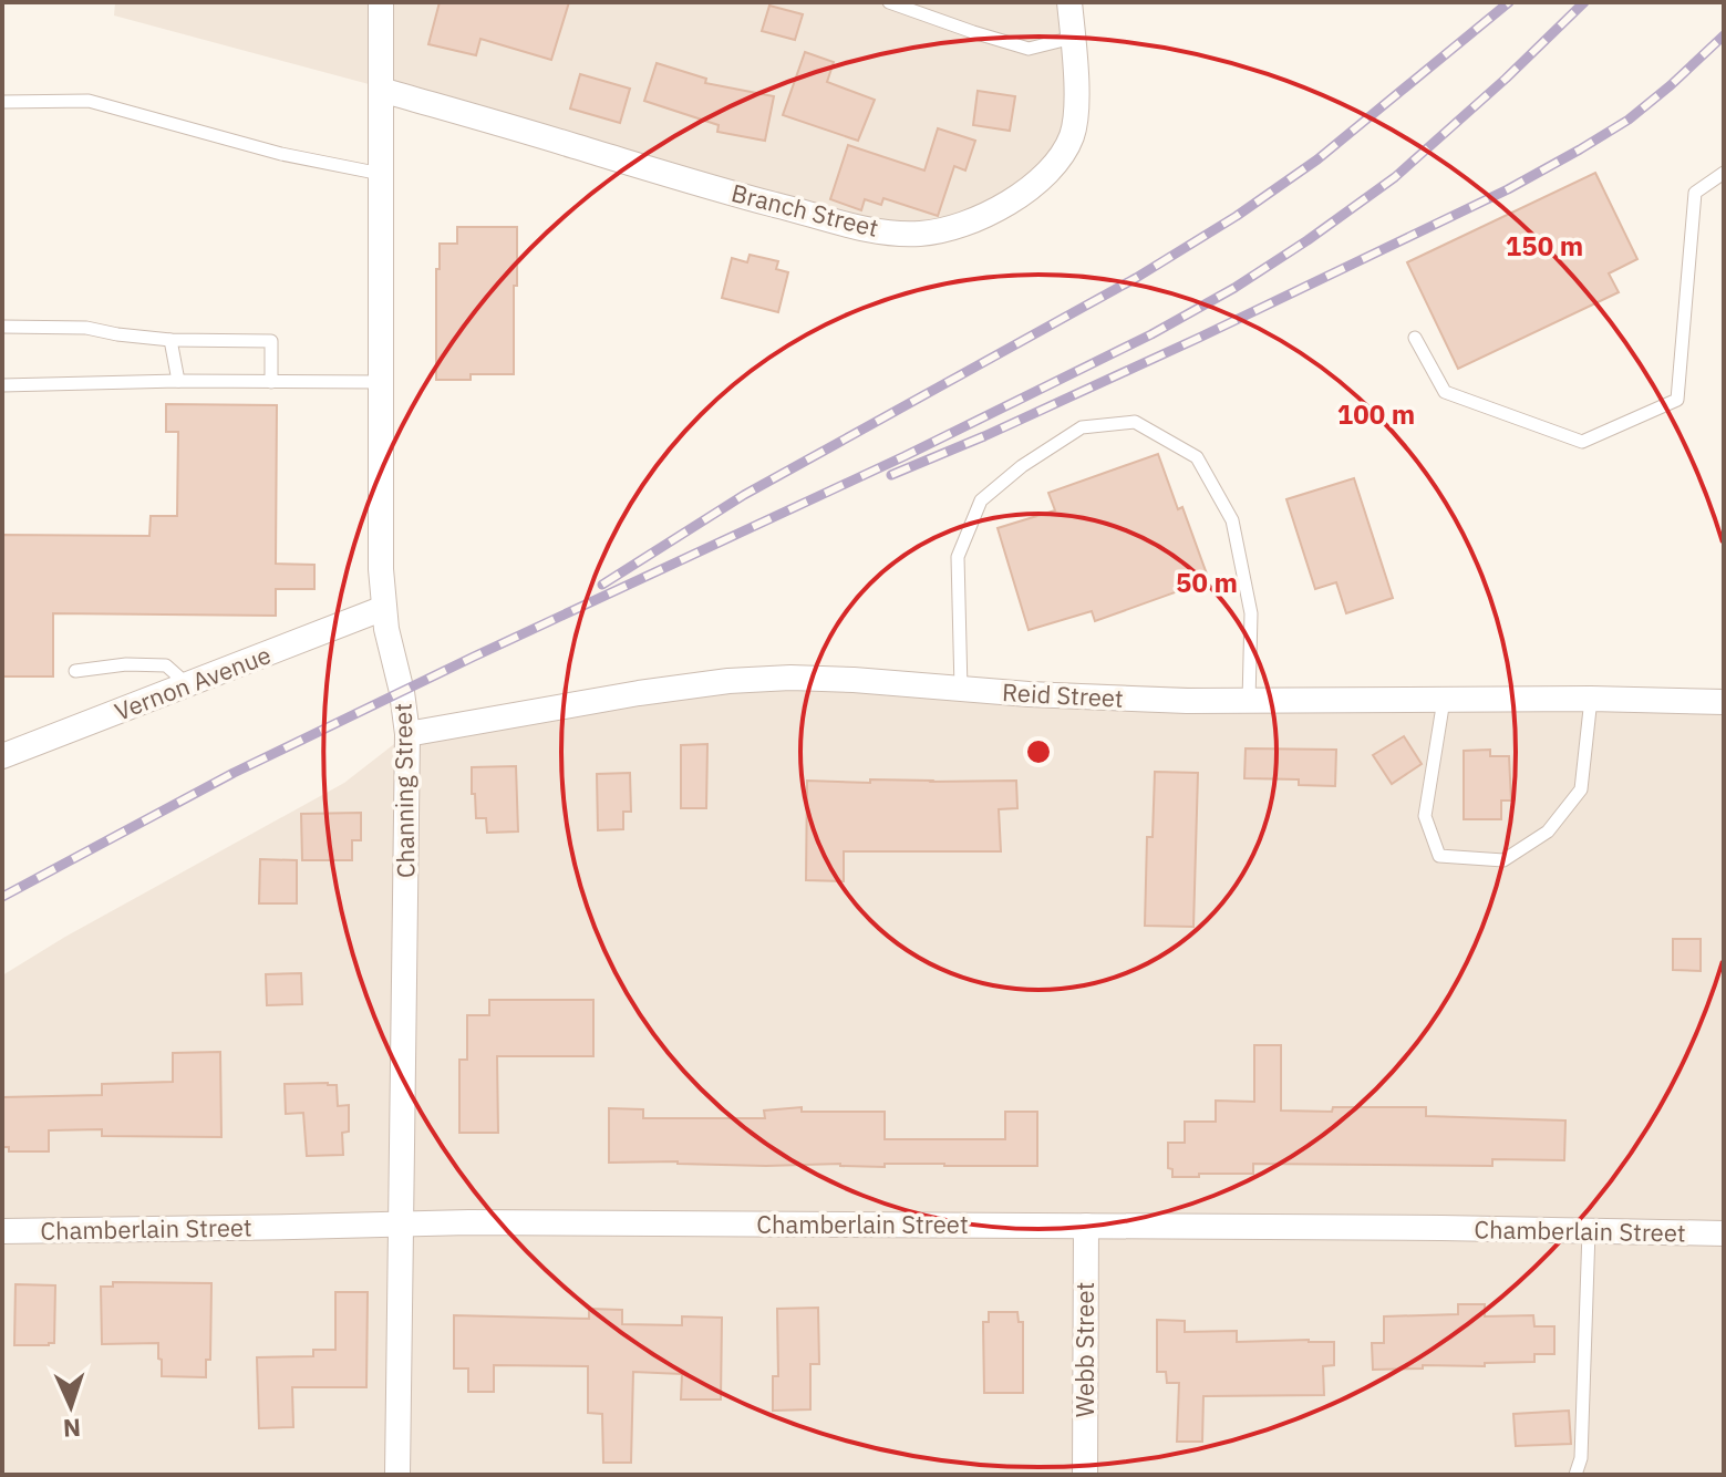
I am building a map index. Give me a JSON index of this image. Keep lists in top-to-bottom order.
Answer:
{
  "streets": {
    "street": [
      "Branch Street",
      "Vernon Avenue",
      "Reid Street",
      "Channing Street",
      "Chamberlain Street",
      "Webb Street"
    ]
  },
  "crossings": [
    ["Branch Street", "Channing Street"],
    ["Vernon Avenue", "Channing Street"],
    ["Reid Street", "Channing Street"],
    ["Channing Street", "Chamberlain Street"],
    ["Chamberlain Street", "Webb Street"]
  ],
  "north": "bottom",
  "rings": ["150 m", "100 m", "50 m"]
}
